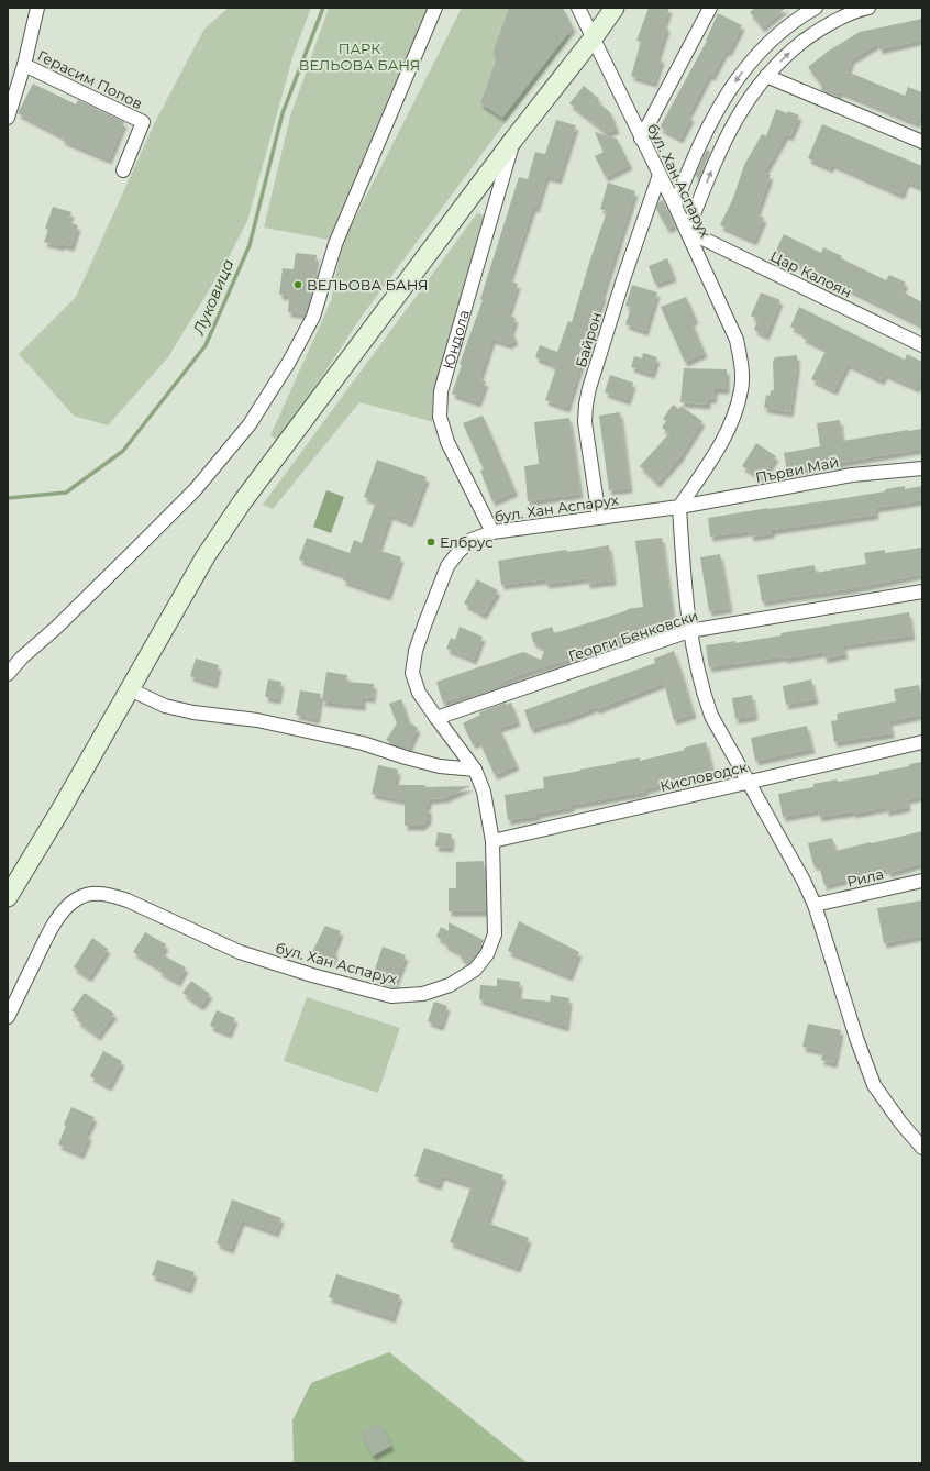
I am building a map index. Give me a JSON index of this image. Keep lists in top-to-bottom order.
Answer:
{
  "streets": {
    "main road": ["Юндола"],
    "street": [
      "Герасим Попов",
      "бул. Хан Аспарух",
      "Цар Калоян",
      "Байрон",
      "Първи Май",
      "Георги Бенковски",
      "Кисловодск",
      "Рила"
    ]
  },
  "crossings": [
    ["бул. Хан Аспарух", "Цар Калоян"],
    ["бул. Хан Аспарух", "Юндола"],
    ["бул. Хан Аспарух", "Байрон"],
    ["бул. Хан Аспарух", "Първи Май"],
    ["бул. Хан Аспарух", "Георги Бенковски"],
    ["бул. Хан Аспарух", "Кисловодск"]
  ],
  "water": ["Луковица"],
  "parks": ["ПАРК ВЕЛЬОВА БАНЯ"],
  "places": ["ВЕЛЬОВА БАНЯ", "Елбрус"]
}
